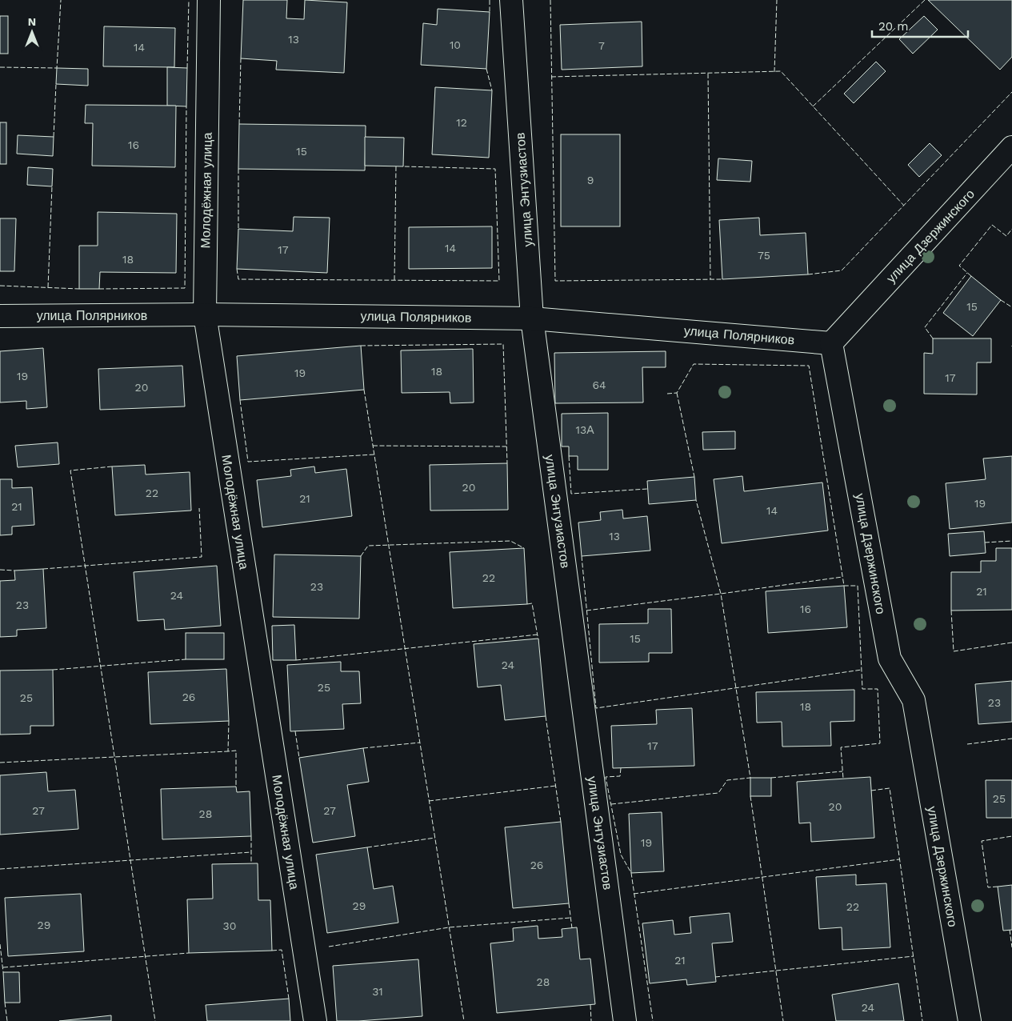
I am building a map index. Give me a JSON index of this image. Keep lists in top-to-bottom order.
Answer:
{
  "streets": {
    "street": [
      "улица Энтузиастов",
      "Молодёжная улица",
      "улица Дзержинского",
      "улица Полярников"
    ]
  },
  "crossings": [
    ["улица Энтузиастов", "улица Полярников"],
    ["Молодёжная улица", "улица Полярников"],
    ["улица Дзержинского", "улица Полярников"]
  ],
  "house_numbers": [
    "13",
    "10",
    "7",
    "14",
    "12",
    "16",
    "15",
    "9",
    "14",
    "17",
    "75",
    "18",
    "15",
    "18",
    "19",
    "19",
    "17",
    "64",
    "20",
    "13А",
    "20",
    "22",
    "21",
    "19",
    "21",
    "14",
    "13",
    "22",
    "23",
    "21",
    "24",
    "23",
    "16",
    "15",
    "24",
    "25",
    "26",
    "25",
    "23",
    "18",
    "17",
    "25",
    "20",
    "27",
    "27",
    "28",
    "19",
    "26",
    "29",
    "22",
    "29",
    "30",
    "21",
    "28",
    "31",
    "24"
  ],
  "scale_bar": "20 m",
  "north": "top"
}
